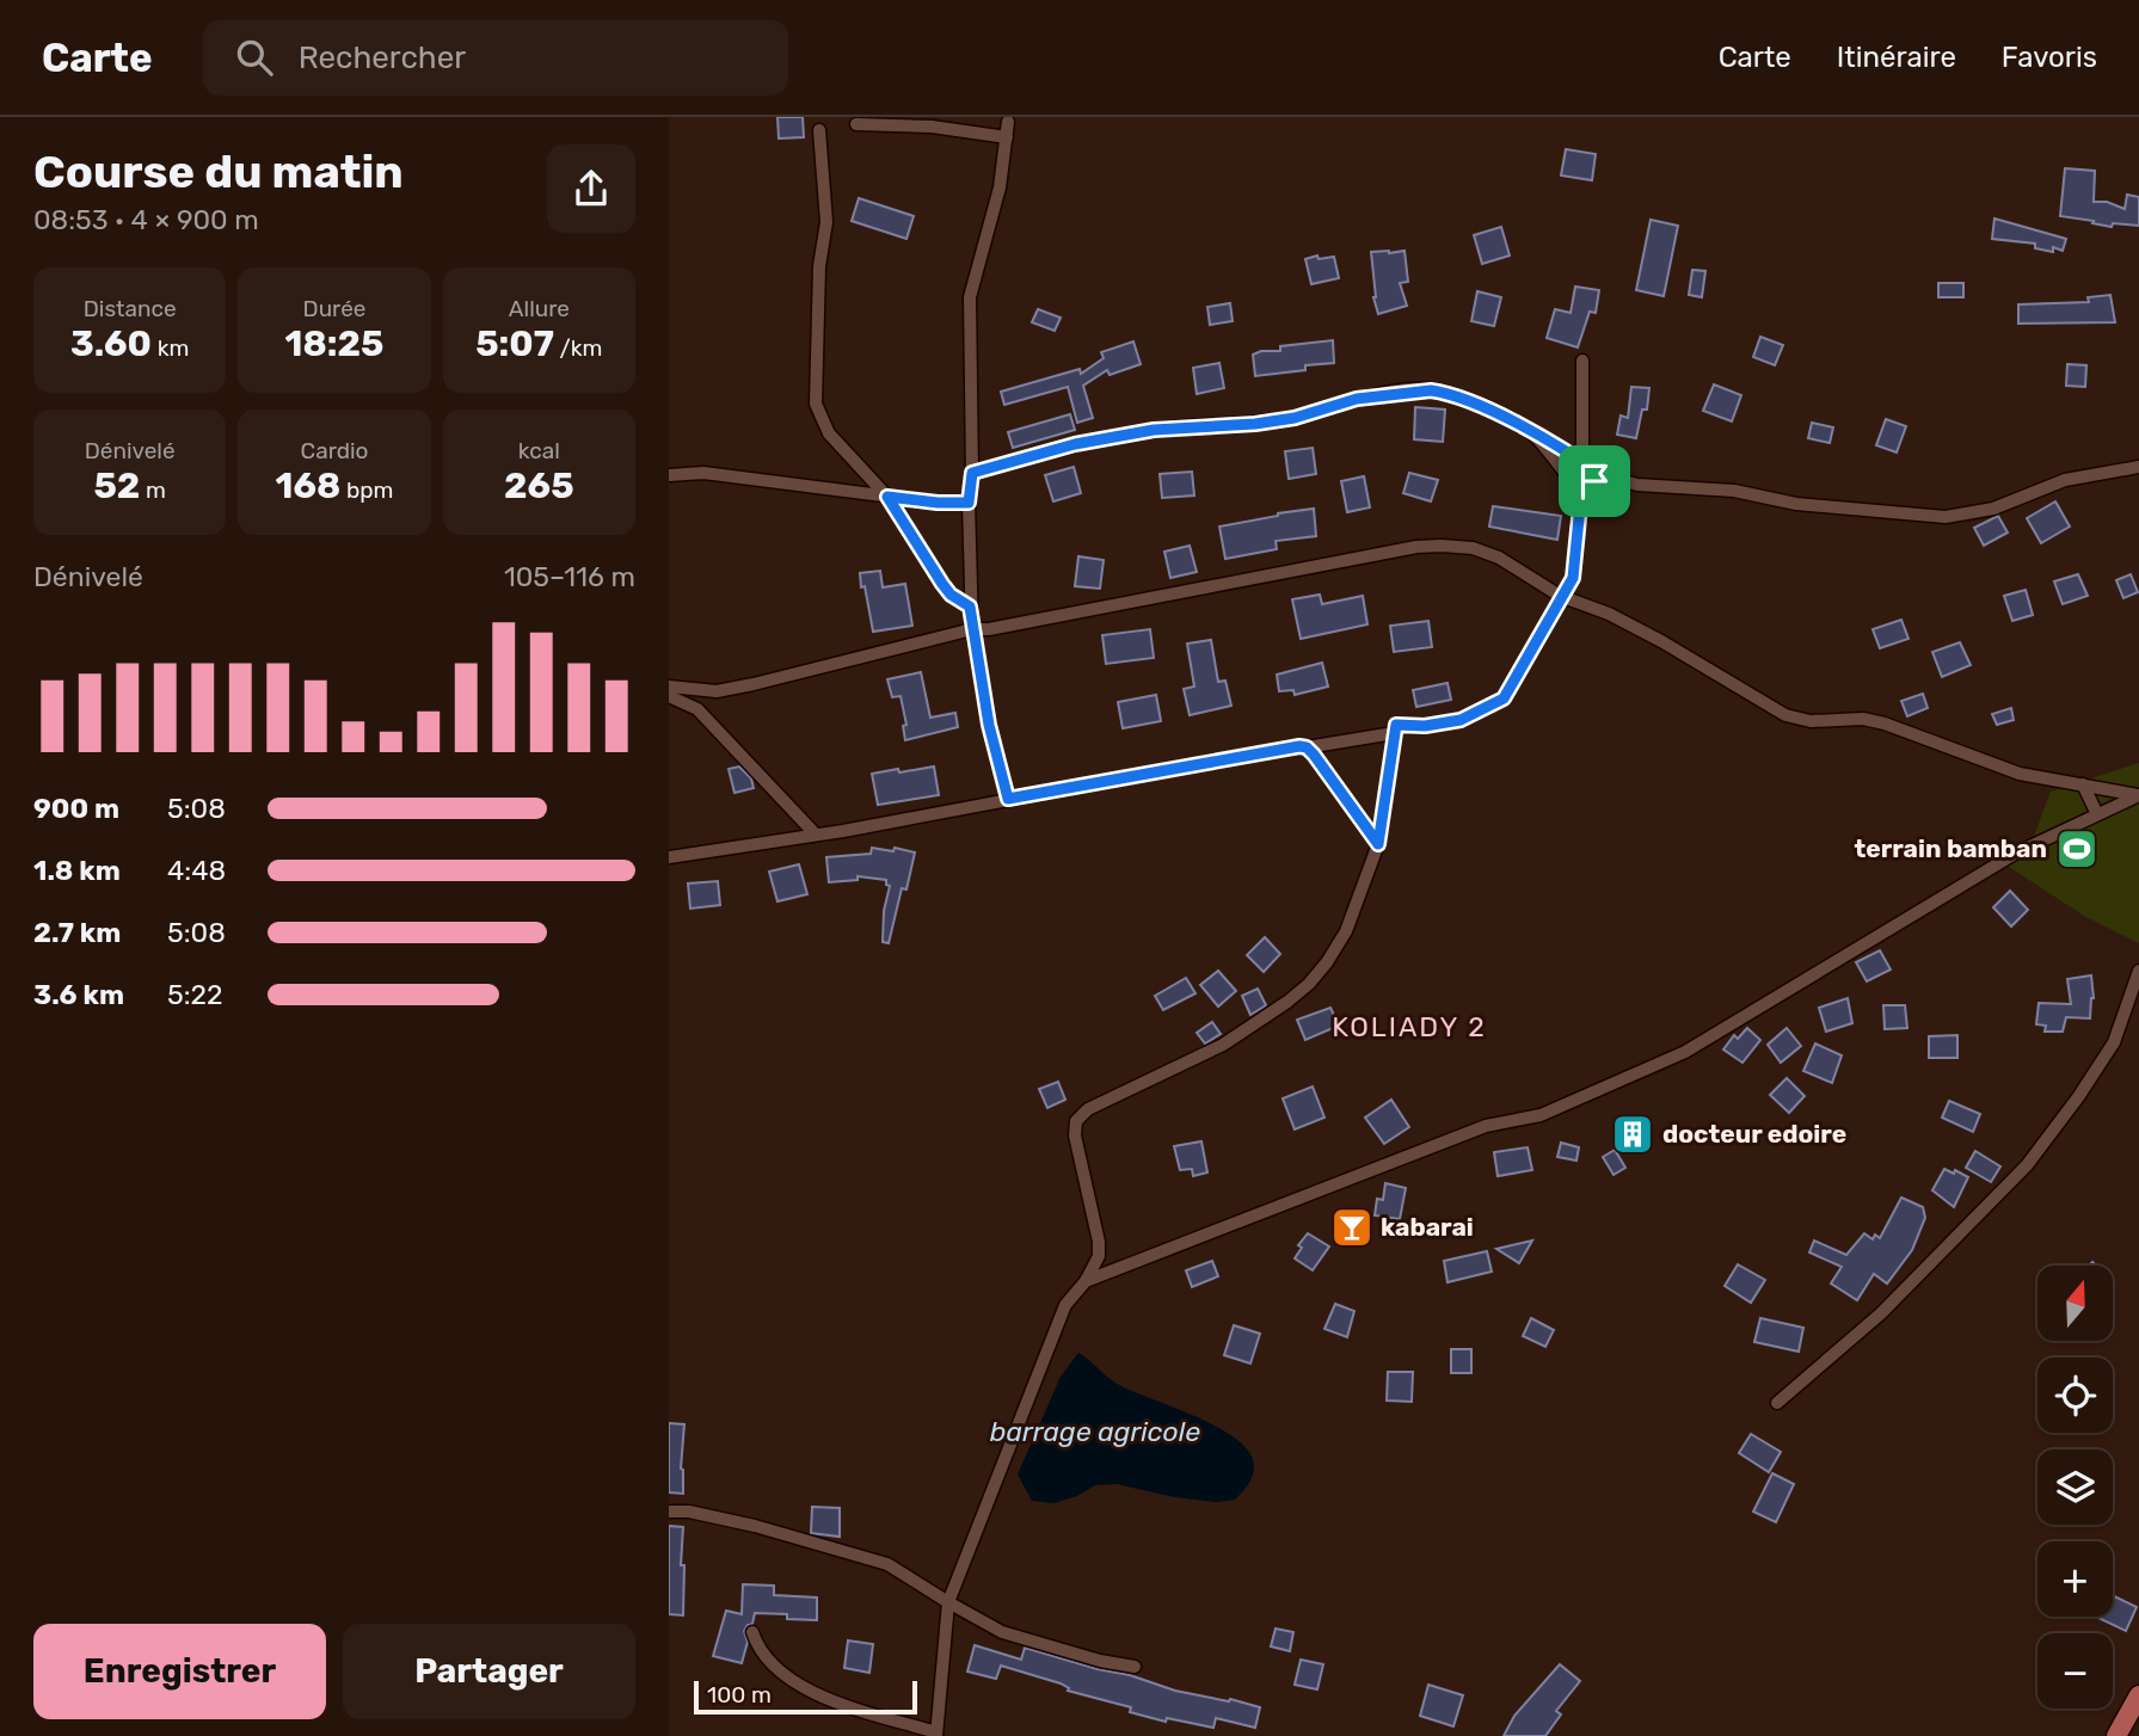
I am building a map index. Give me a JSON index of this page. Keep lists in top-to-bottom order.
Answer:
{
  "districts": ["KOLIADY 2"],
  "water": ["barrage agricole"],
  "places": {
    "sports": ["terrain bamban"],
    "building": ["docteur edoire"],
    "bar": ["kabarai"]
  },
  "scale_bar": "100 m",
  "north": "top",
  "page": {
    "header": "Carte",
    "search": "Rechercher",
    "nav": ["Carte", "Itinéraire", "Favoris"],
    "heading": ["Course du matin", "08:53 · 4 × 900 m"],
    "stats": [
      ["Distance", "3.60 km"],
      ["Durée", "18:25"],
      ["Allure", "5:07 /km"],
      ["Dénivelé", "52 m"],
      ["Cardio", "168 bpm"],
      ["kcal", "265"]
    ],
    "chart": ["Dénivelé", "105–116 m"],
    "list": [
      {
        "name": "900 m",
        "note": "5:08"
      },
      {
        "name": "1.8 km",
        "note": "4:48"
      },
      {
        "name": "2.7 km",
        "note": "5:08"
      },
      {
        "name": "3.6 km",
        "note": "5:22"
      }
    ],
    "map_buttons": ["+", "−"],
    "buttons": ["Enregistrer", "Partager"],
    "scale": "100 m"
  }
}
